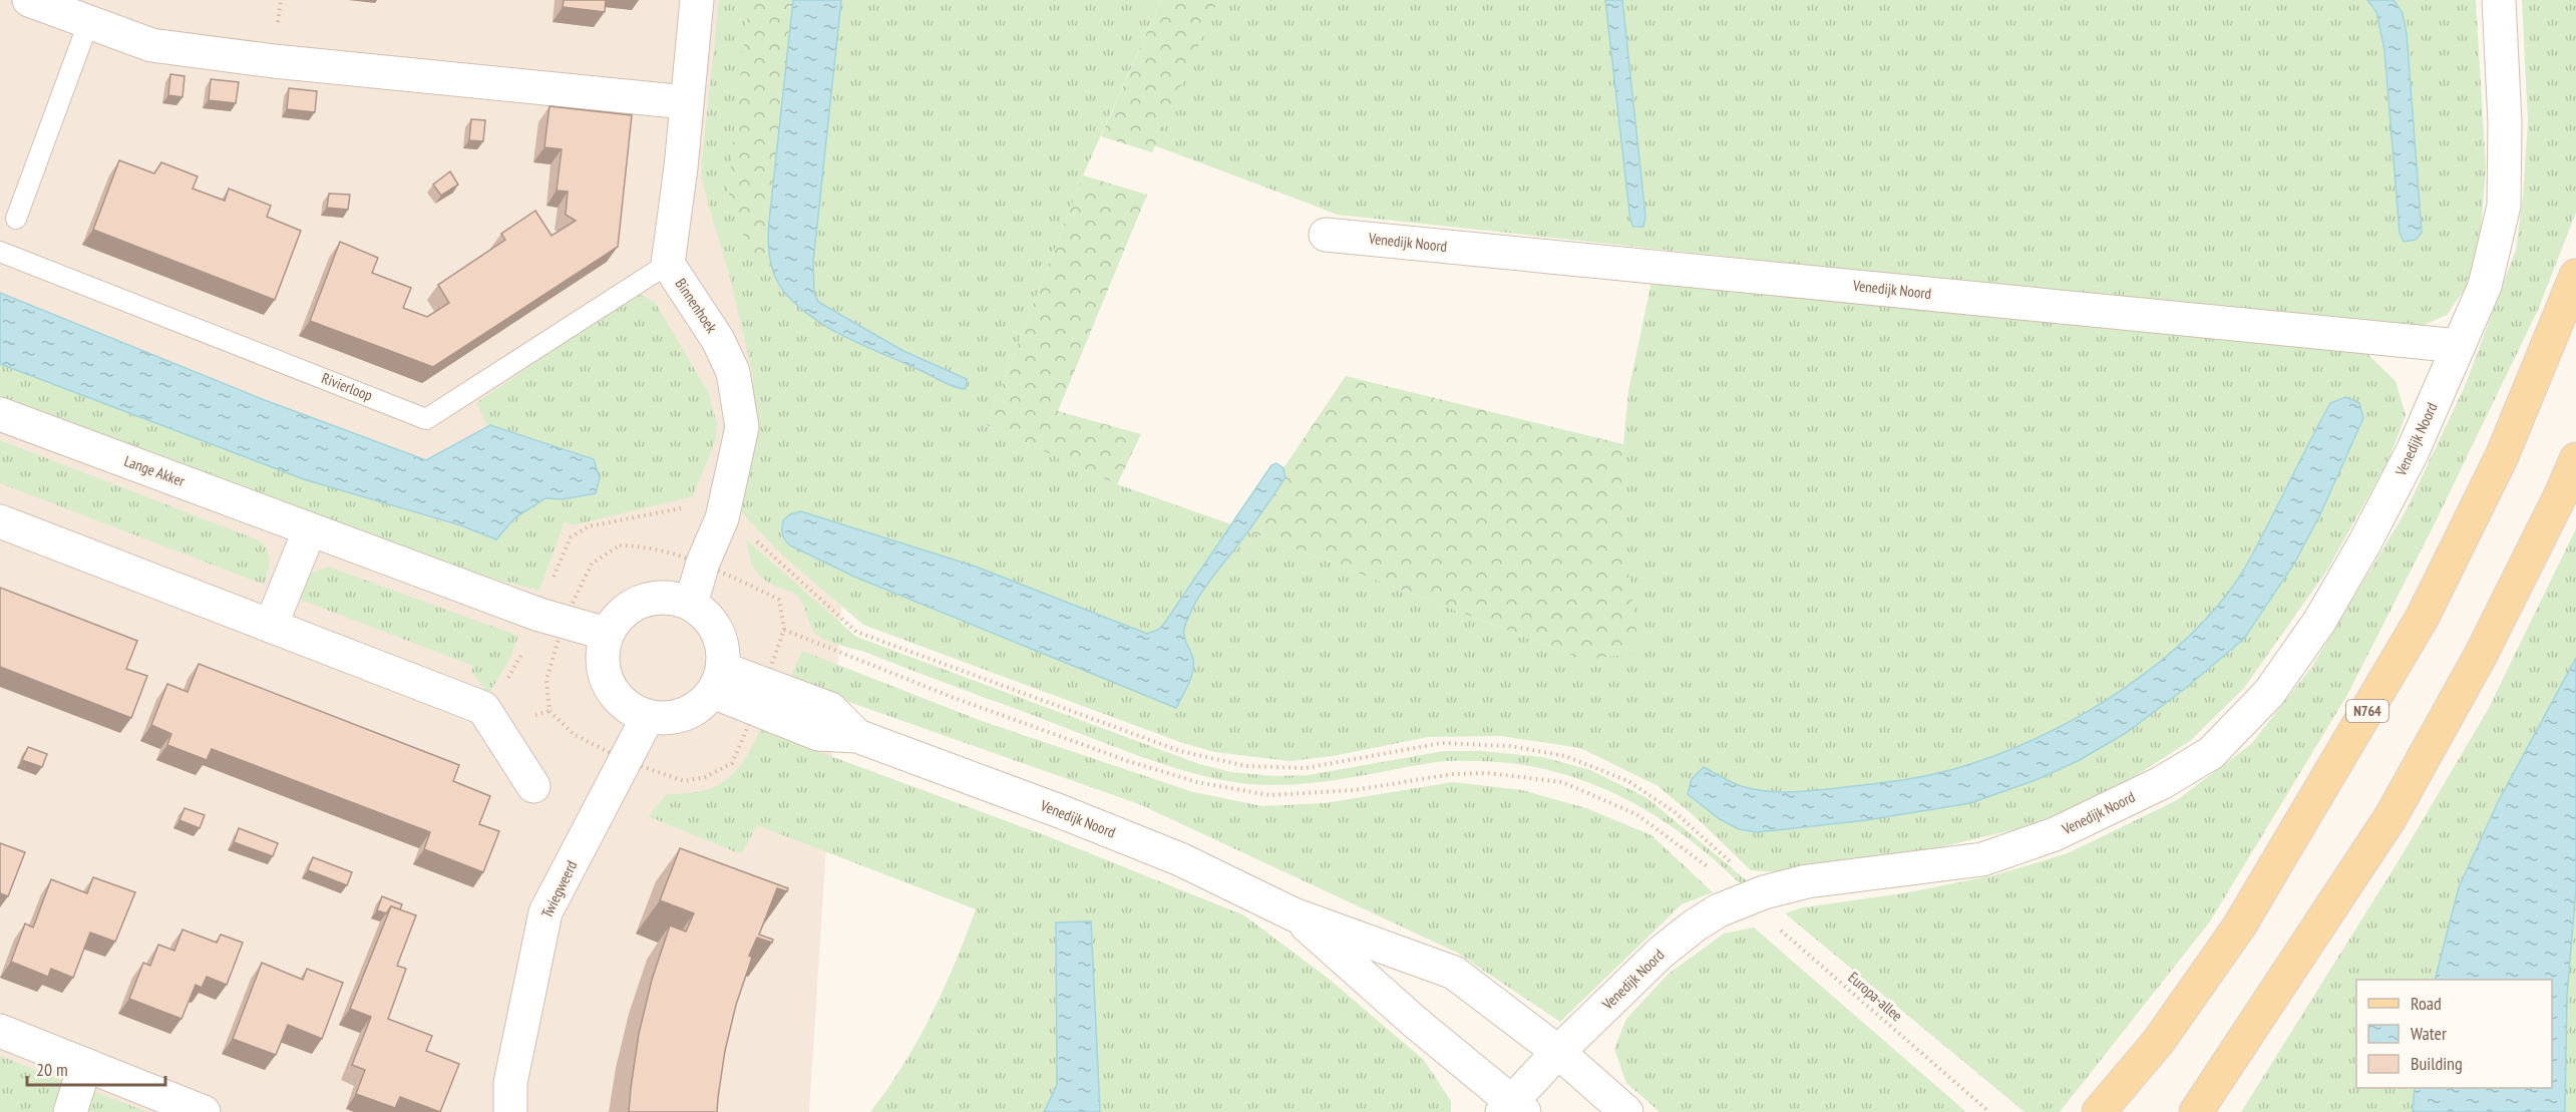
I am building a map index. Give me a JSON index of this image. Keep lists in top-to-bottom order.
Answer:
{
  "streets": {
    "main road": ["N764"],
    "street": [
      "Venedijk Noord",
      "Binnenhoek",
      "Lange Akker",
      "Twiegweerd"
    ],
    "lane": ["Rivierloop"],
    "path": ["Europa-allee"]
  },
  "crossings": [
    ["Venedijk Noord", "Binnenhoek"],
    ["Venedijk Noord", "Lange Akker"],
    ["Venedijk Noord", "Twiegweerd"],
    ["Venedijk Noord", "Europa-allee"],
    ["Binnenhoek", "Rivierloop"],
    ["Binnenhoek", "Lange Akker"],
    ["Binnenhoek", "Twiegweerd"],
    ["Lange Akker", "Twiegweerd"]
  ],
  "legend": ["Road", "Water", "Building"],
  "scale_bar": "20 m"
}
